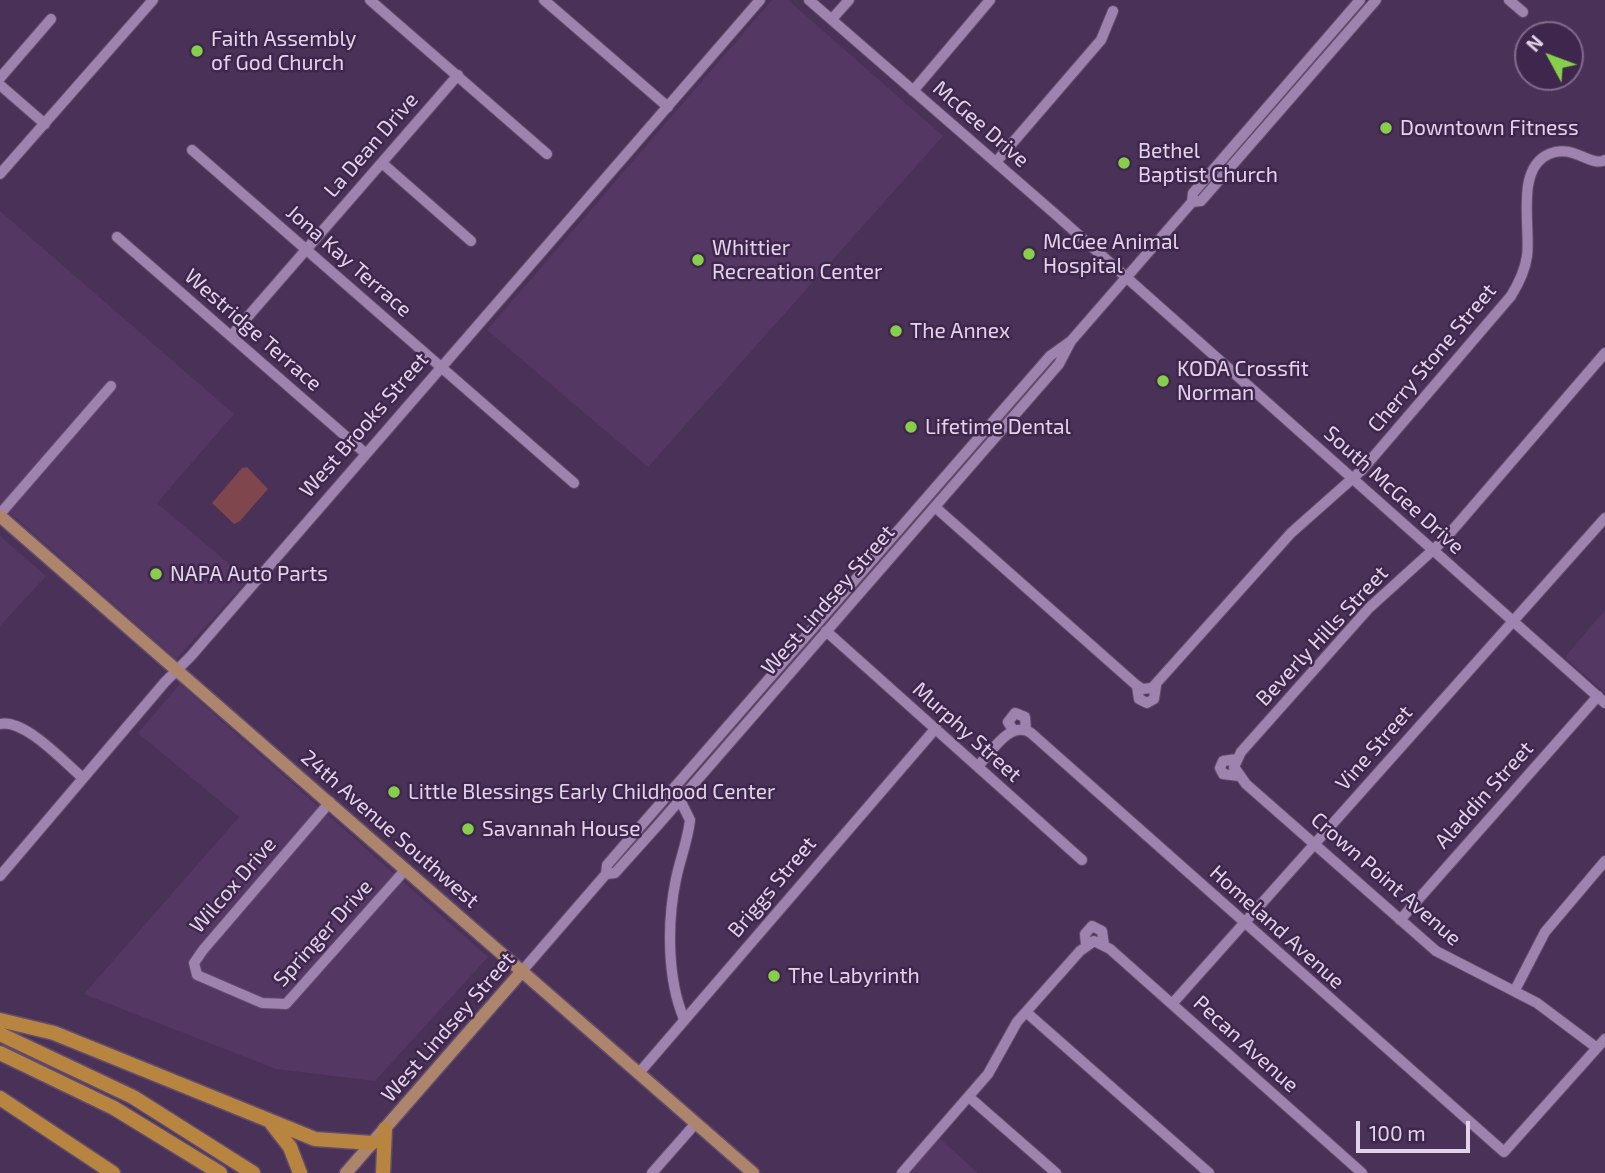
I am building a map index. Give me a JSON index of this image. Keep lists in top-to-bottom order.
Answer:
{
  "streets": {
    "main road": ["West Lindsey Street", "24th Avenue Southwest"],
    "street": [
      "McGee Drive",
      "La Dean Drive",
      "Jona Kay Terrace",
      "Westridge Terrace",
      "Cherry Stone Street",
      "West Brooks Street",
      "South McGee Drive",
      "Beverly Hills Street",
      "Murphy Street",
      "Vine Street",
      "Aladdin Street",
      "Crown Point Avenue",
      "Wilcox Drive",
      "Briggs Street",
      "Homeland Avenue",
      "Springer Drive",
      "Pecan Avenue"
    ]
  },
  "crossings": [
    ["McGee Drive", "South McGee Drive"],
    ["McGee Drive", "West Lindsey Street"],
    ["La Dean Drive", "Jona Kay Terrace"],
    ["La Dean Drive", "Westridge Terrace"],
    ["Jona Kay Terrace", "West Brooks Street"],
    ["Westridge Terrace", "West Brooks Street"],
    ["Cherry Stone Street", "South McGee Drive"],
    ["Cherry Stone Street", "West Lindsey Street"],
    ["West Brooks Street", "24th Avenue Southwest"],
    ["South McGee Drive", "West Lindsey Street"],
    ["South McGee Drive", "Beverly Hills Street"],
    ["South McGee Drive", "Vine Street"],
    ["South McGee Drive", "Aladdin Street"],
    ["West Lindsey Street", "Murphy Street"],
    ["West Lindsey Street", "24th Avenue Southwest"],
    ["Beverly Hills Street", "Crown Point Avenue"],
    ["Murphy Street", "Briggs Street"],
    ["Murphy Street", "Homeland Avenue"],
    ["Vine Street", "Crown Point Avenue"],
    ["Vine Street", "Homeland Avenue"],
    ["Vine Street", "Pecan Avenue"],
    ["Aladdin Street", "Crown Point Avenue"],
    ["24th Avenue Southwest", "Wilcox Drive"],
    ["24th Avenue Southwest", "Briggs Street"],
    ["24th Avenue Southwest", "Springer Drive"],
    ["Crown Point Avenue", "Homeland Avenue"],
    ["Wilcox Drive", "Springer Drive"]
  ],
  "places": [
    "Faith Assembly of God Church",
    "Downtown Fitness",
    "Bethel Baptist Church",
    "McGee Animal Hospital",
    "Whittier Recreation Center",
    "The Annex",
    "KODA Crossfit Norman",
    "Lifetime Dental",
    "NAPA Auto Parts",
    "Little Blessings Early Childhood Center",
    "Savannah House",
    "The Labyrinth"
  ],
  "scale_bar": "100 m",
  "north": "top left"
}
